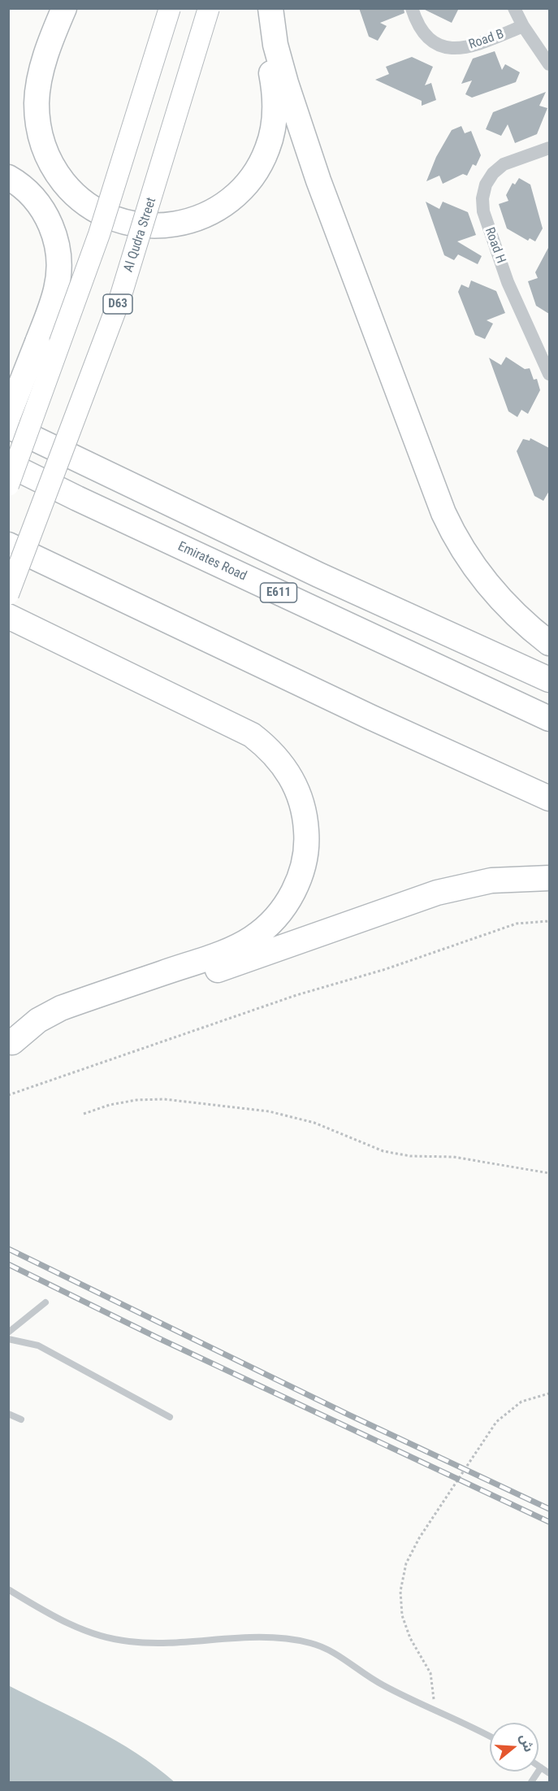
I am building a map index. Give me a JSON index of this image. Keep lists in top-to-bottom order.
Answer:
{
  "streets": {
    "highway": ["Emirates Road", "E611"],
    "main road": ["Al Qudra Street", "D63"],
    "street": ["Road B", "Road H"]
  },
  "north": "right"
}
